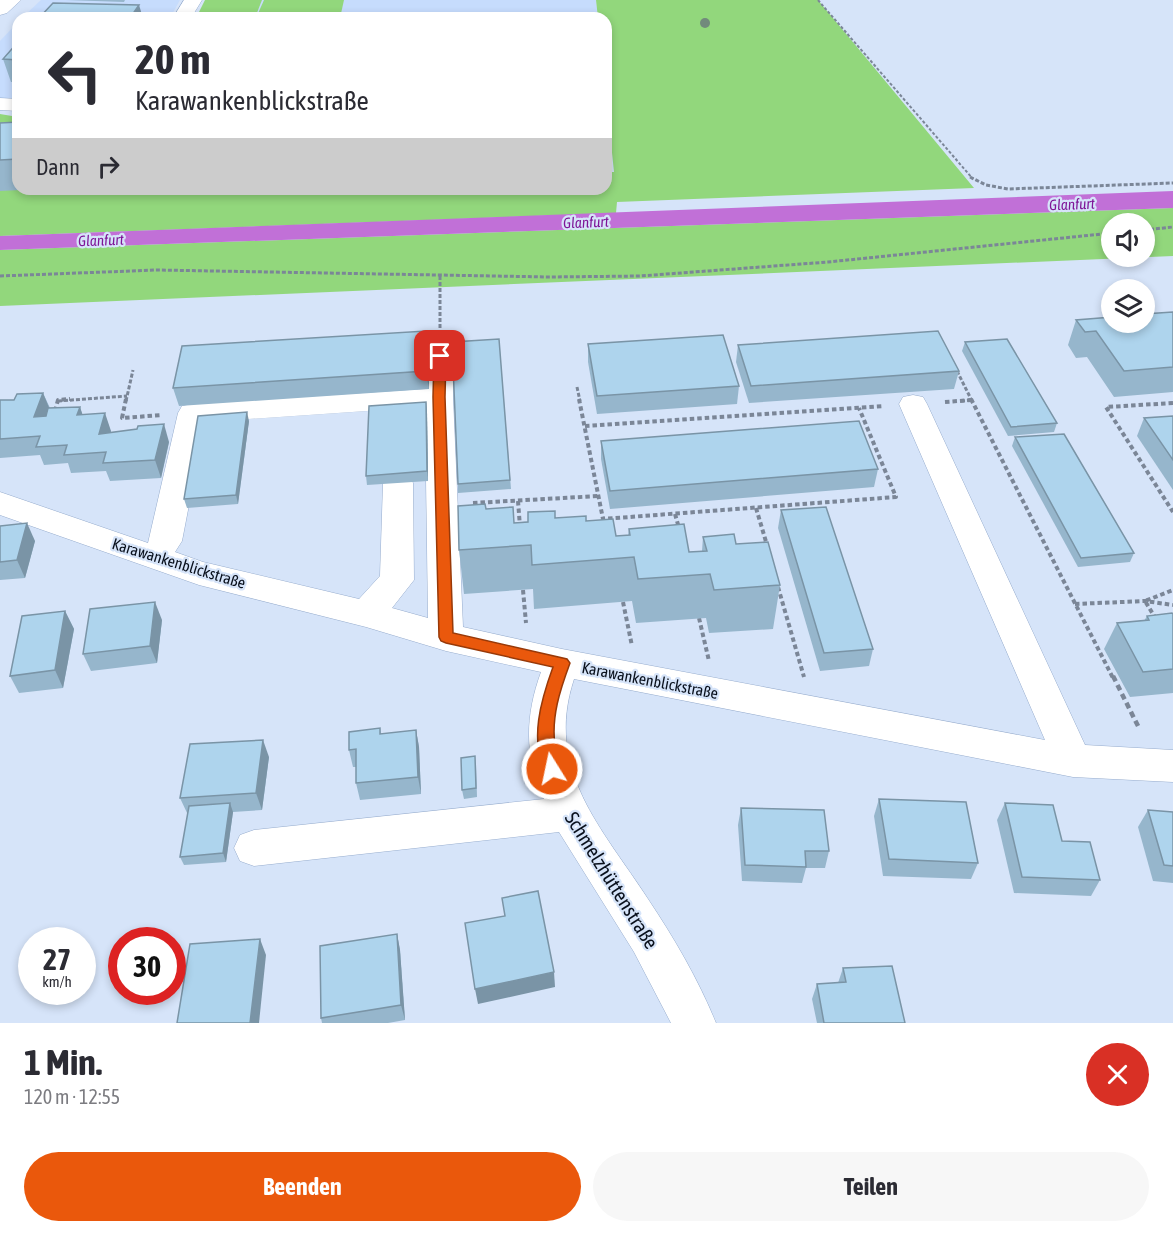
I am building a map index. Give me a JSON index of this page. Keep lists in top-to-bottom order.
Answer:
{
  "streets": {
    "street": ["Karawankenblickstraße", "Schmelzhüttenstraße"]
  },
  "crossings": [
    ["Karawankenblickstraße", "Schmelzhüttenstraße"]
  ],
  "water": ["Glanfurt"],
  "page": {
    "turn": ["20 m", "Karawankenblickstraße"],
    "then": "Dann",
    "speed": "27 km/h",
    "limit": "30",
    "heading": ["1 Min.", "120 m · 12:55"],
    "buttons": ["Beenden", "Teilen"]
  }
}
